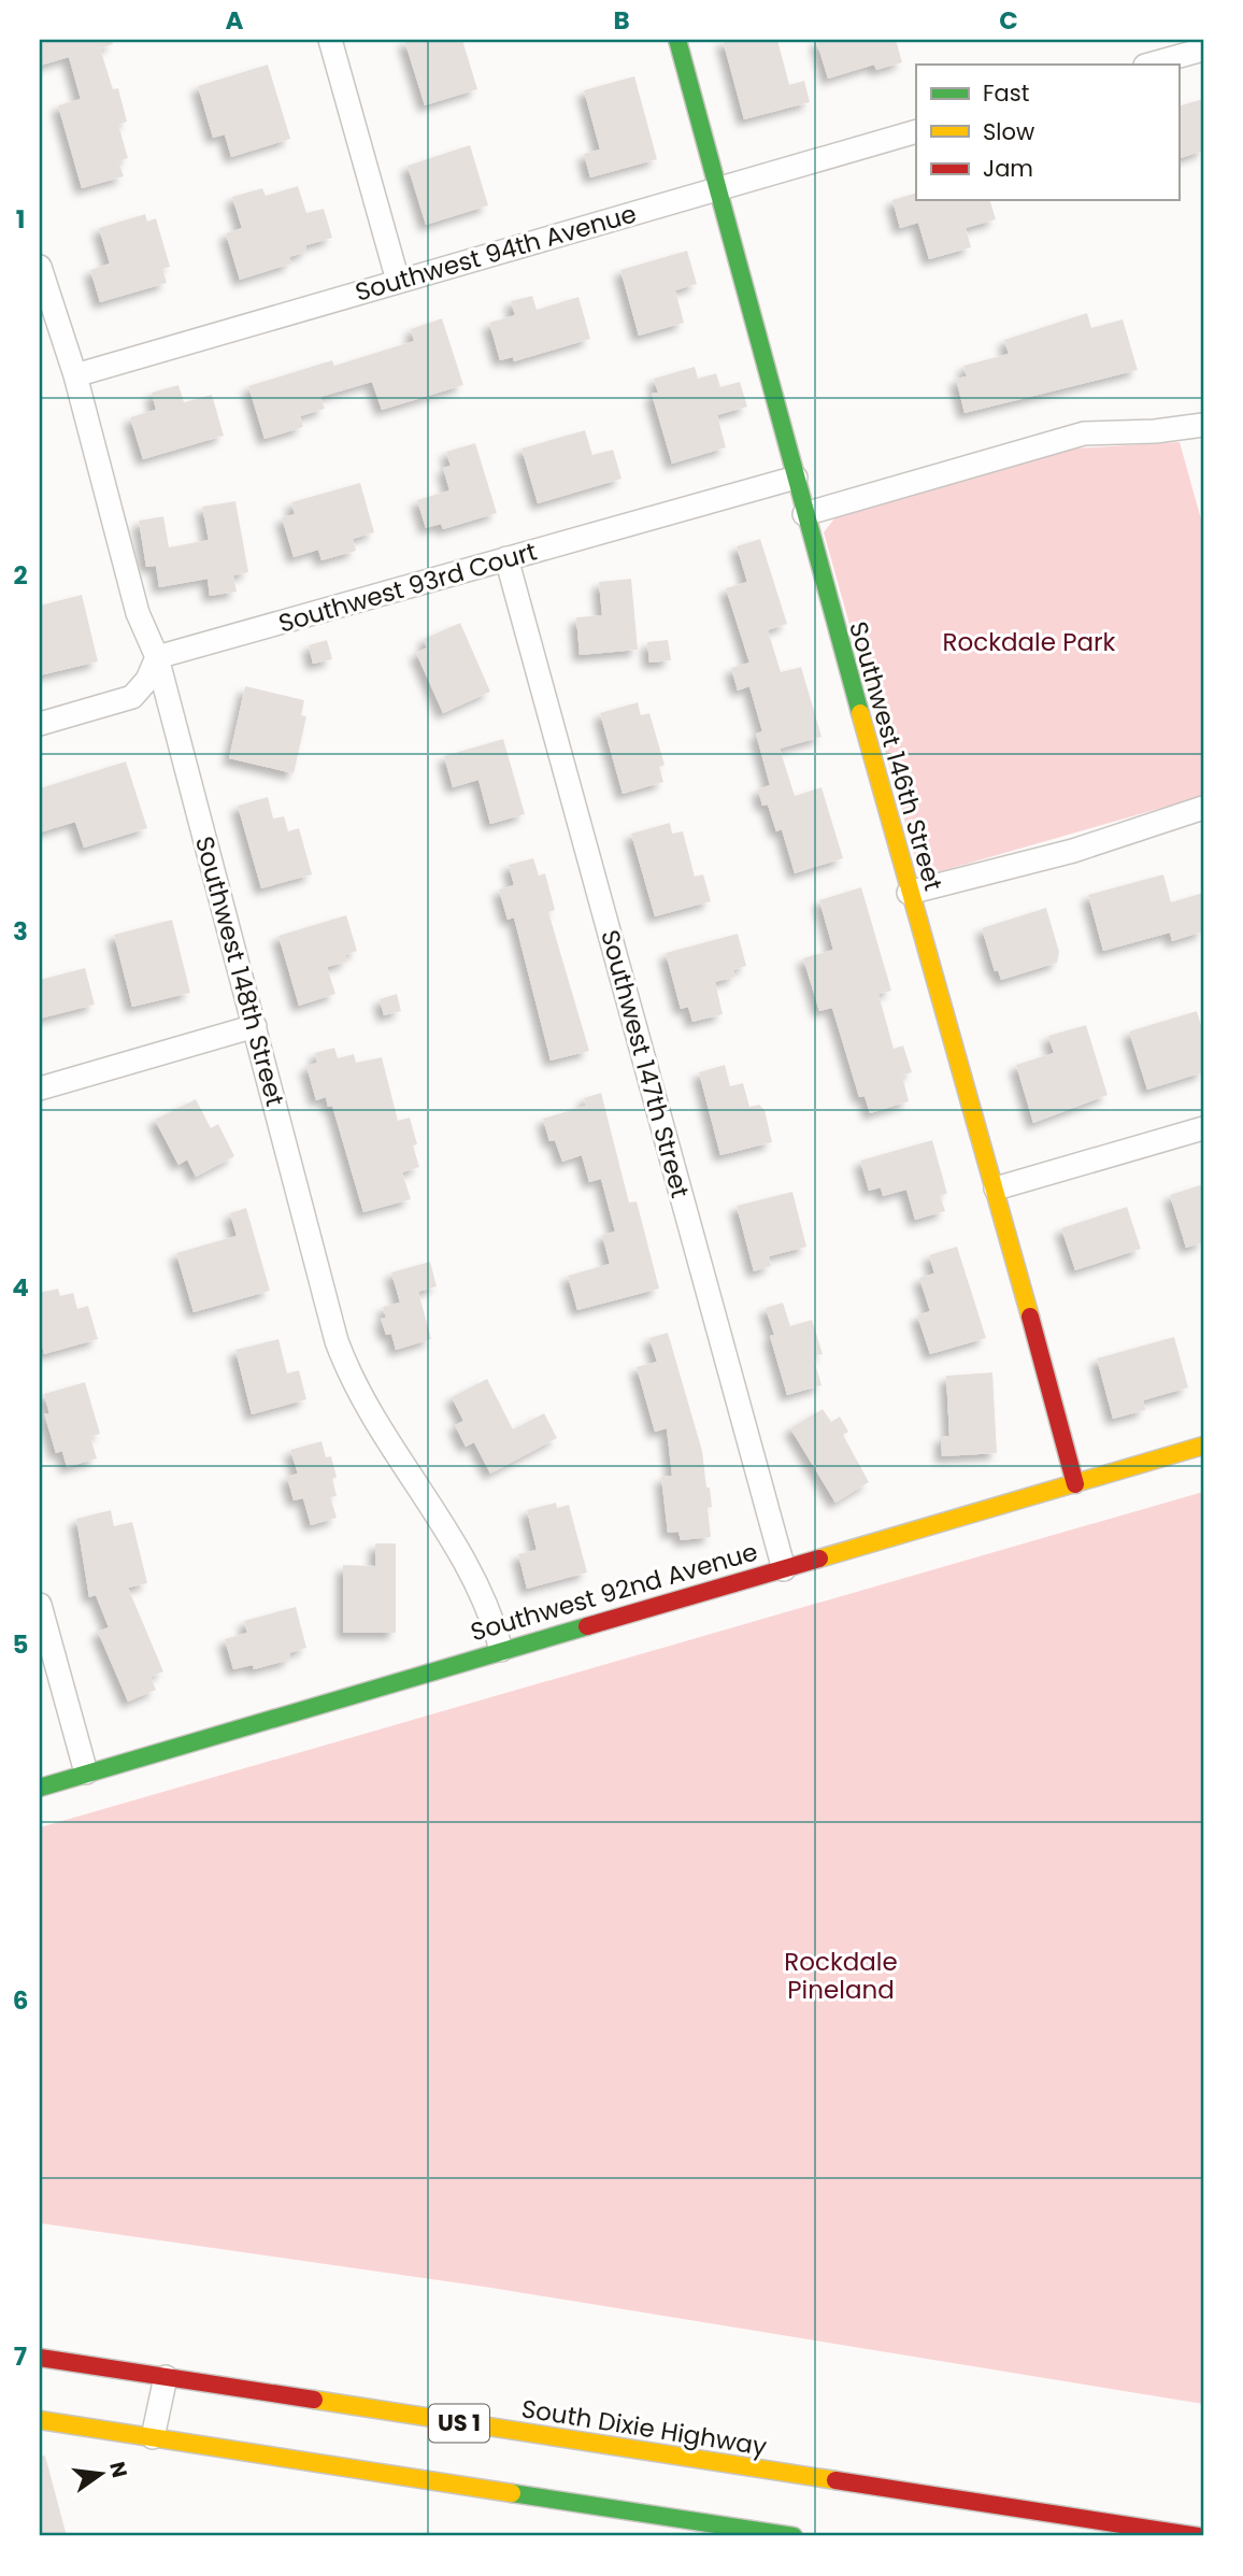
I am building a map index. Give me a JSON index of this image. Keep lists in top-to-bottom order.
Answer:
{
  "streets": {
    "main road": [
      "Southwest 146th Street",
      "Southwest 92nd Avenue",
      "US 1",
      "South Dixie Highway"
    ],
    "street": [
      "Southwest 94th Avenue",
      "Southwest 93rd Court",
      "Southwest 148th Street",
      "Southwest 147th Street"
    ]
  },
  "crossings": [
    ["Southwest 94th Avenue", "Southwest 146th Street"],
    ["Southwest 94th Avenue", "Southwest 148th Street"],
    ["Southwest 93rd Court", "Southwest 146th Street"],
    ["Southwest 93rd Court", "Southwest 148th Street"],
    ["Southwest 93rd Court", "Southwest 147th Street"],
    ["Southwest 146th Street", "Southwest 92nd Avenue"],
    ["Southwest 148th Street", "Southwest 92nd Avenue"],
    ["Southwest 147th Street", "Southwest 92nd Avenue"]
  ],
  "parks": ["Rockdale Park", "Rockdale Pineland"],
  "legend": ["Fast", "Slow", "Jam"],
  "north": "right",
  "grid": {
    "columns": ["A", "B", "C"],
    "rows": [
      "1",
      "2",
      "3",
      "4",
      "5",
      "6",
      "7"
    ]
  }
}
